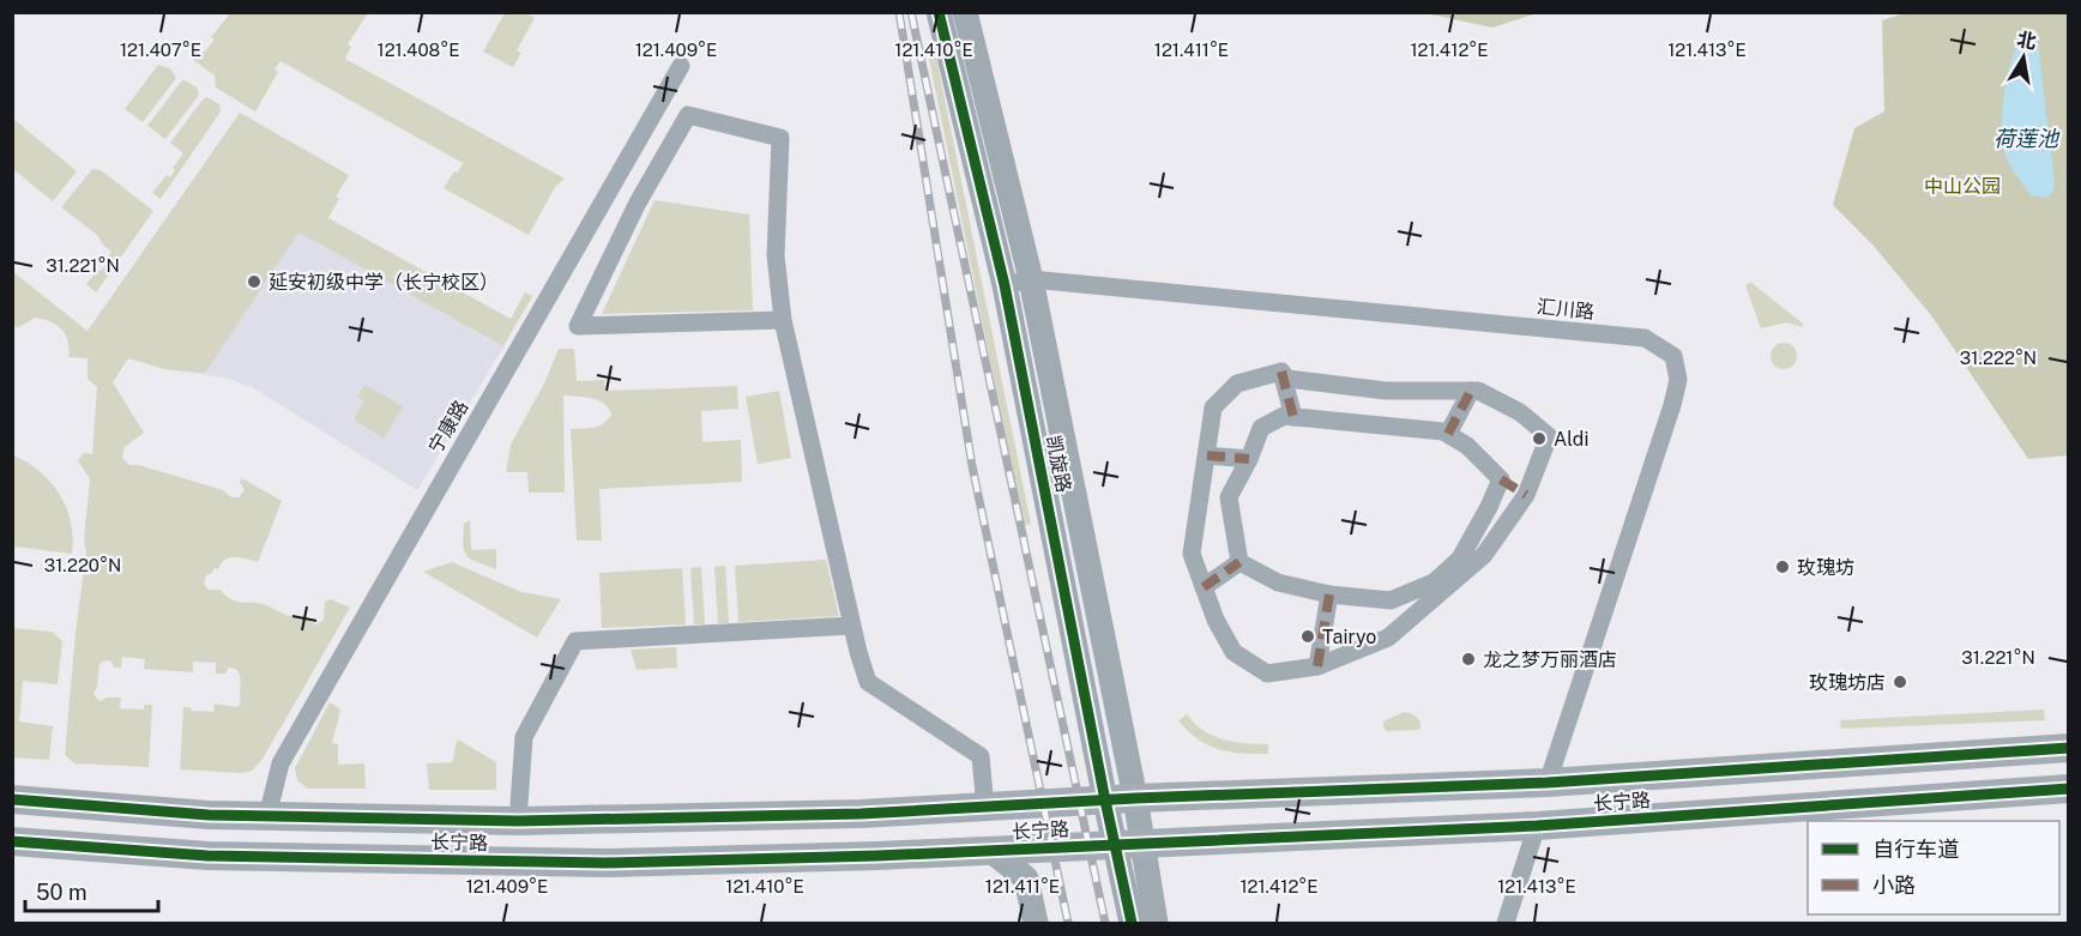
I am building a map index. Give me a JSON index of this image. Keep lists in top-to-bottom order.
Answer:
{
  "streets": {
    "main road": ["长宁路"],
    "street": ["汇川路", "宁康路", "凯旋路"]
  },
  "crossings": [
    ["汇川路", "凯旋路"],
    ["汇川路", "长宁路"],
    ["宁康路", "长宁路"],
    ["凯旋路", "长宁路"]
  ],
  "water": ["荷莲池"],
  "parks": ["中山公园"],
  "places": [
    "延安初级中学（长宁校区）",
    "Aldi",
    "玫瑰坊",
    "Tairyo",
    "龙之梦万丽酒店",
    "玫瑰坊店"
  ],
  "legend": ["自行车道", "小路"],
  "scale_bar": "50 m",
  "north": "top",
  "coordinates": [
    "121.407°E",
    "121.408°E",
    "121.409°E",
    "121.410°E",
    "121.411°E",
    "121.412°E",
    "121.413°E",
    "31.221°N",
    "31.222°N",
    "31.220°N"
  ]
}
